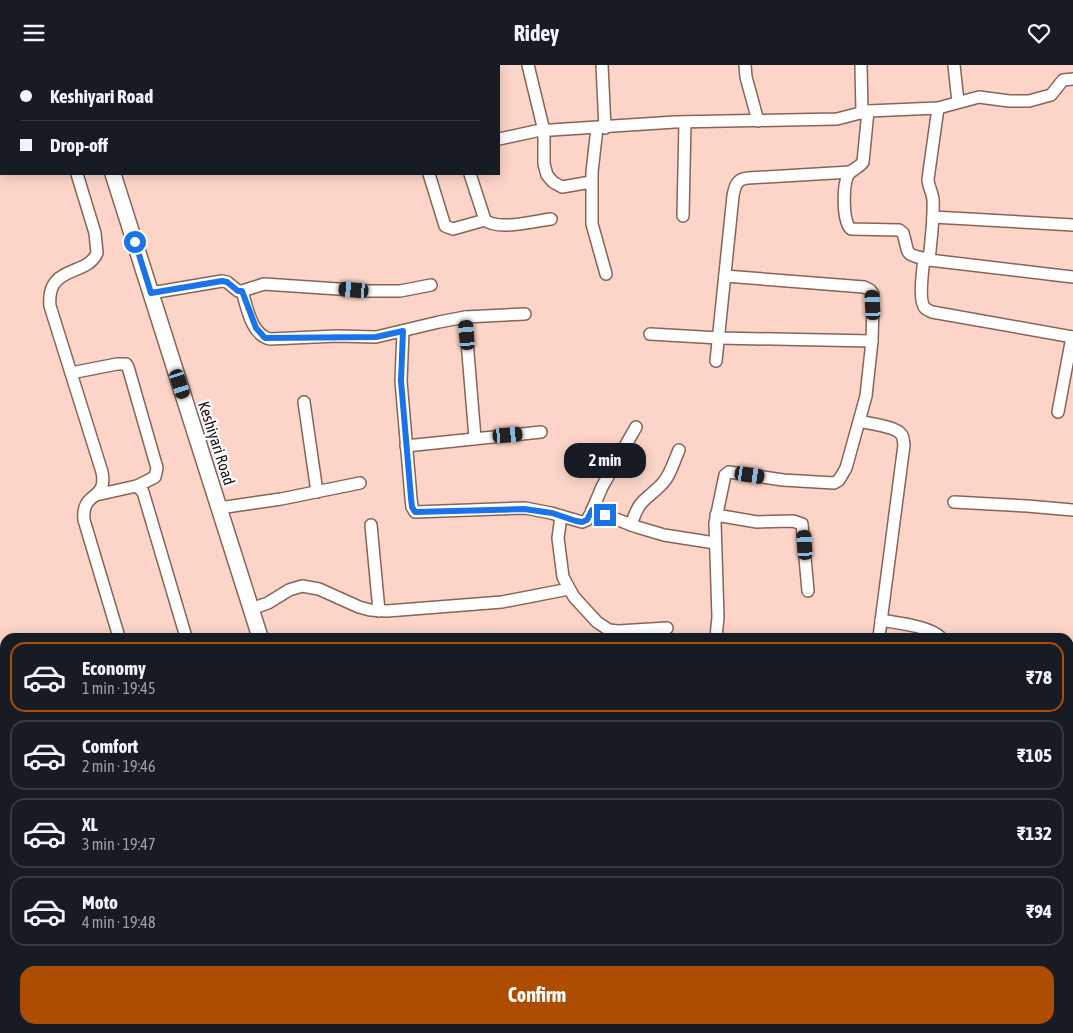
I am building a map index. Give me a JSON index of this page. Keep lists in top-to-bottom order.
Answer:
{
  "streets": {
    "main road": ["Keshiyari Road"]
  },
  "page": {
    "header": "Ridey",
    "banner": ["Keshiyari Road", "Drop-off"],
    "bubble": "2 min",
    "list": [
      {
        "name": "Economy",
        "note": "1 min · 19:45",
        "value": "₹78"
      },
      {
        "name": "Comfort",
        "note": "2 min · 19:46",
        "value": "₹105"
      },
      {
        "name": "XL",
        "note": "3 min · 19:47",
        "value": "₹132"
      },
      {
        "name": "Moto",
        "note": "4 min · 19:48",
        "value": "₹94"
      }
    ],
    "buttons": "Confirm"
  }
}
